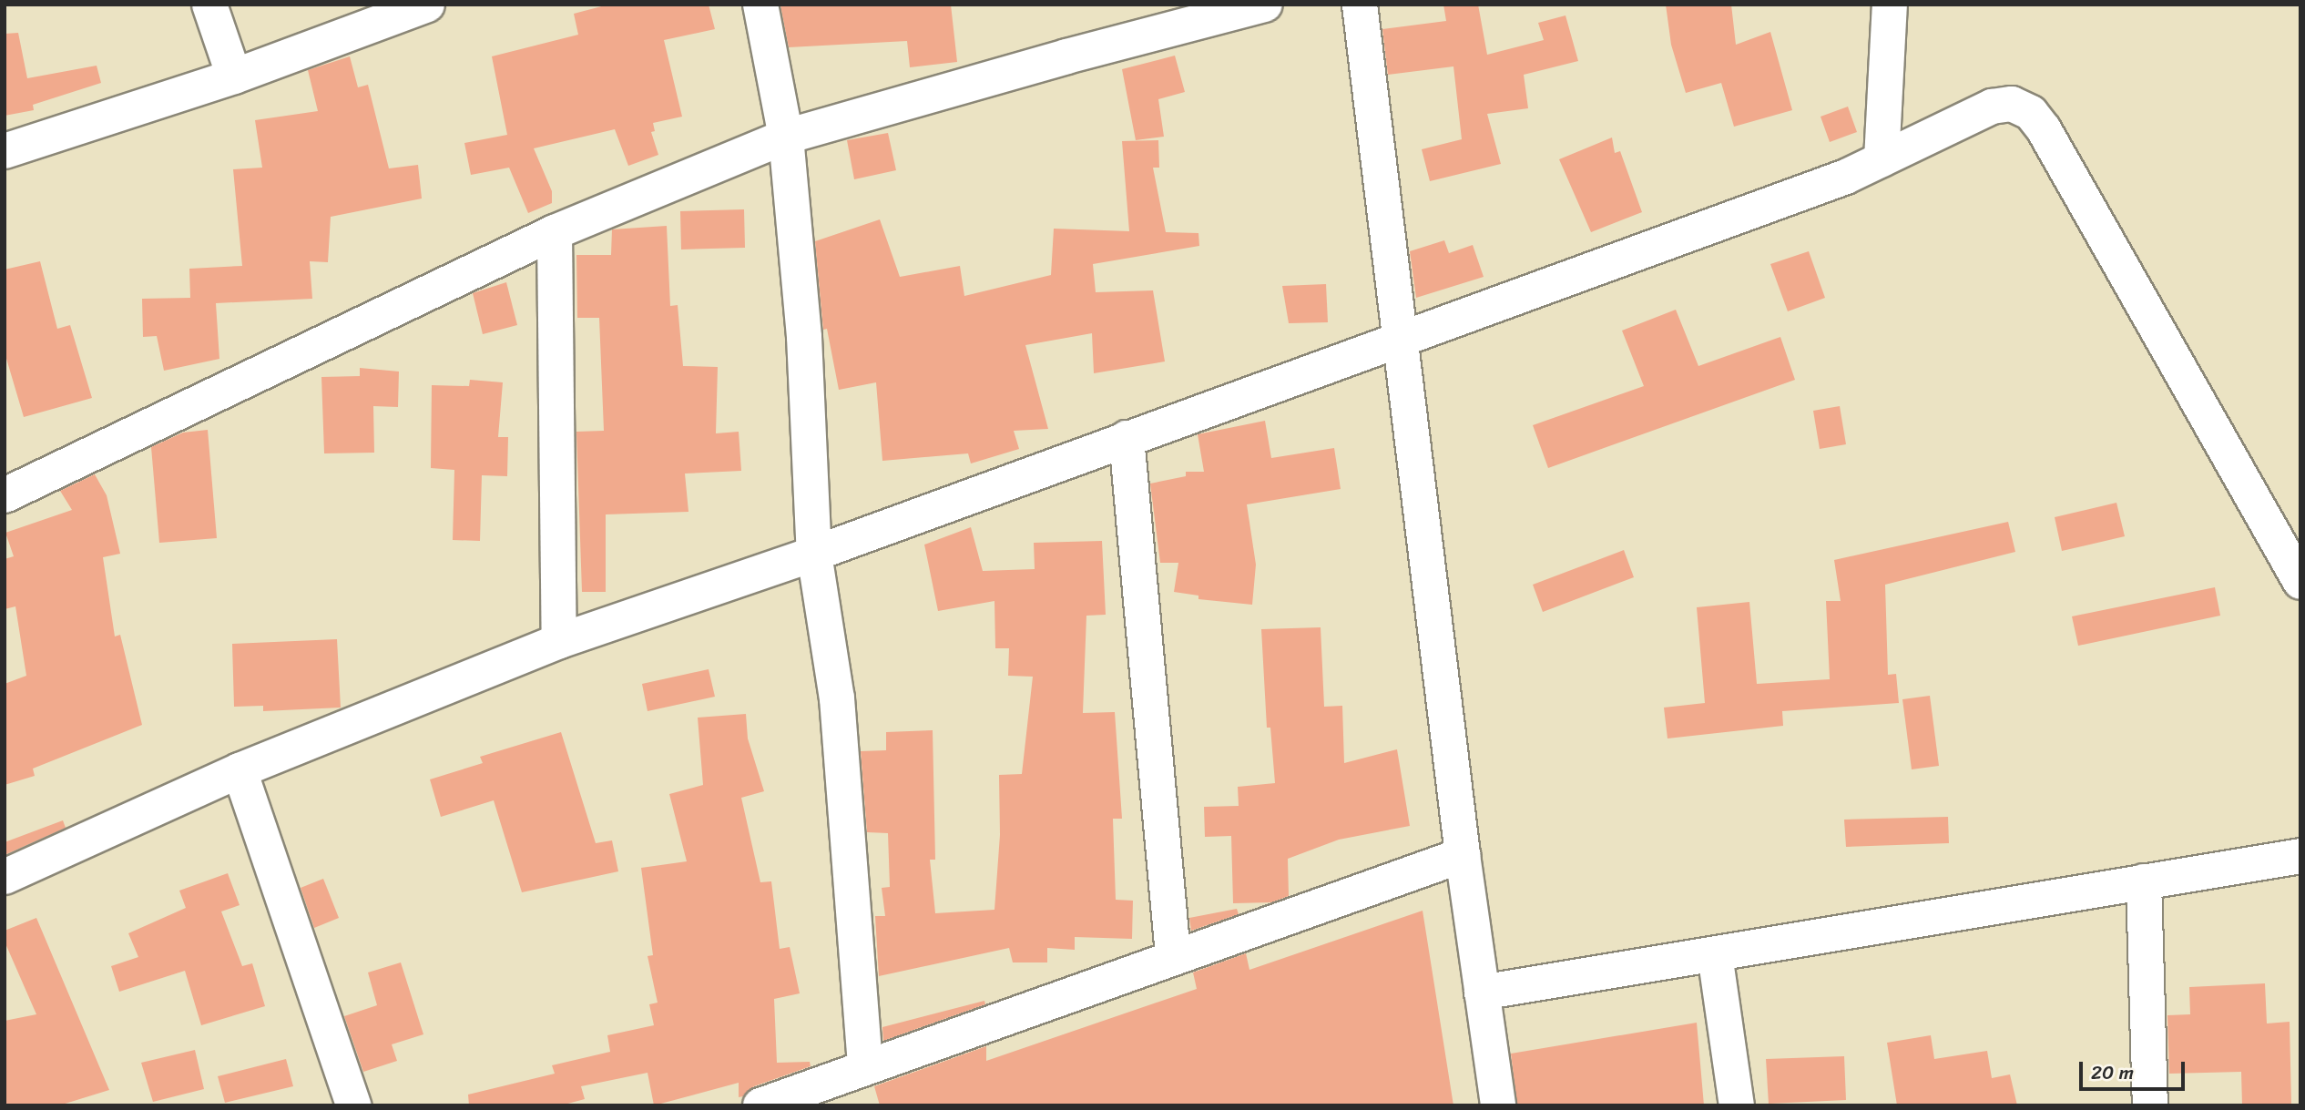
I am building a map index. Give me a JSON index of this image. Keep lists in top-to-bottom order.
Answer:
{
  "scale_bar": "20 m"
}
